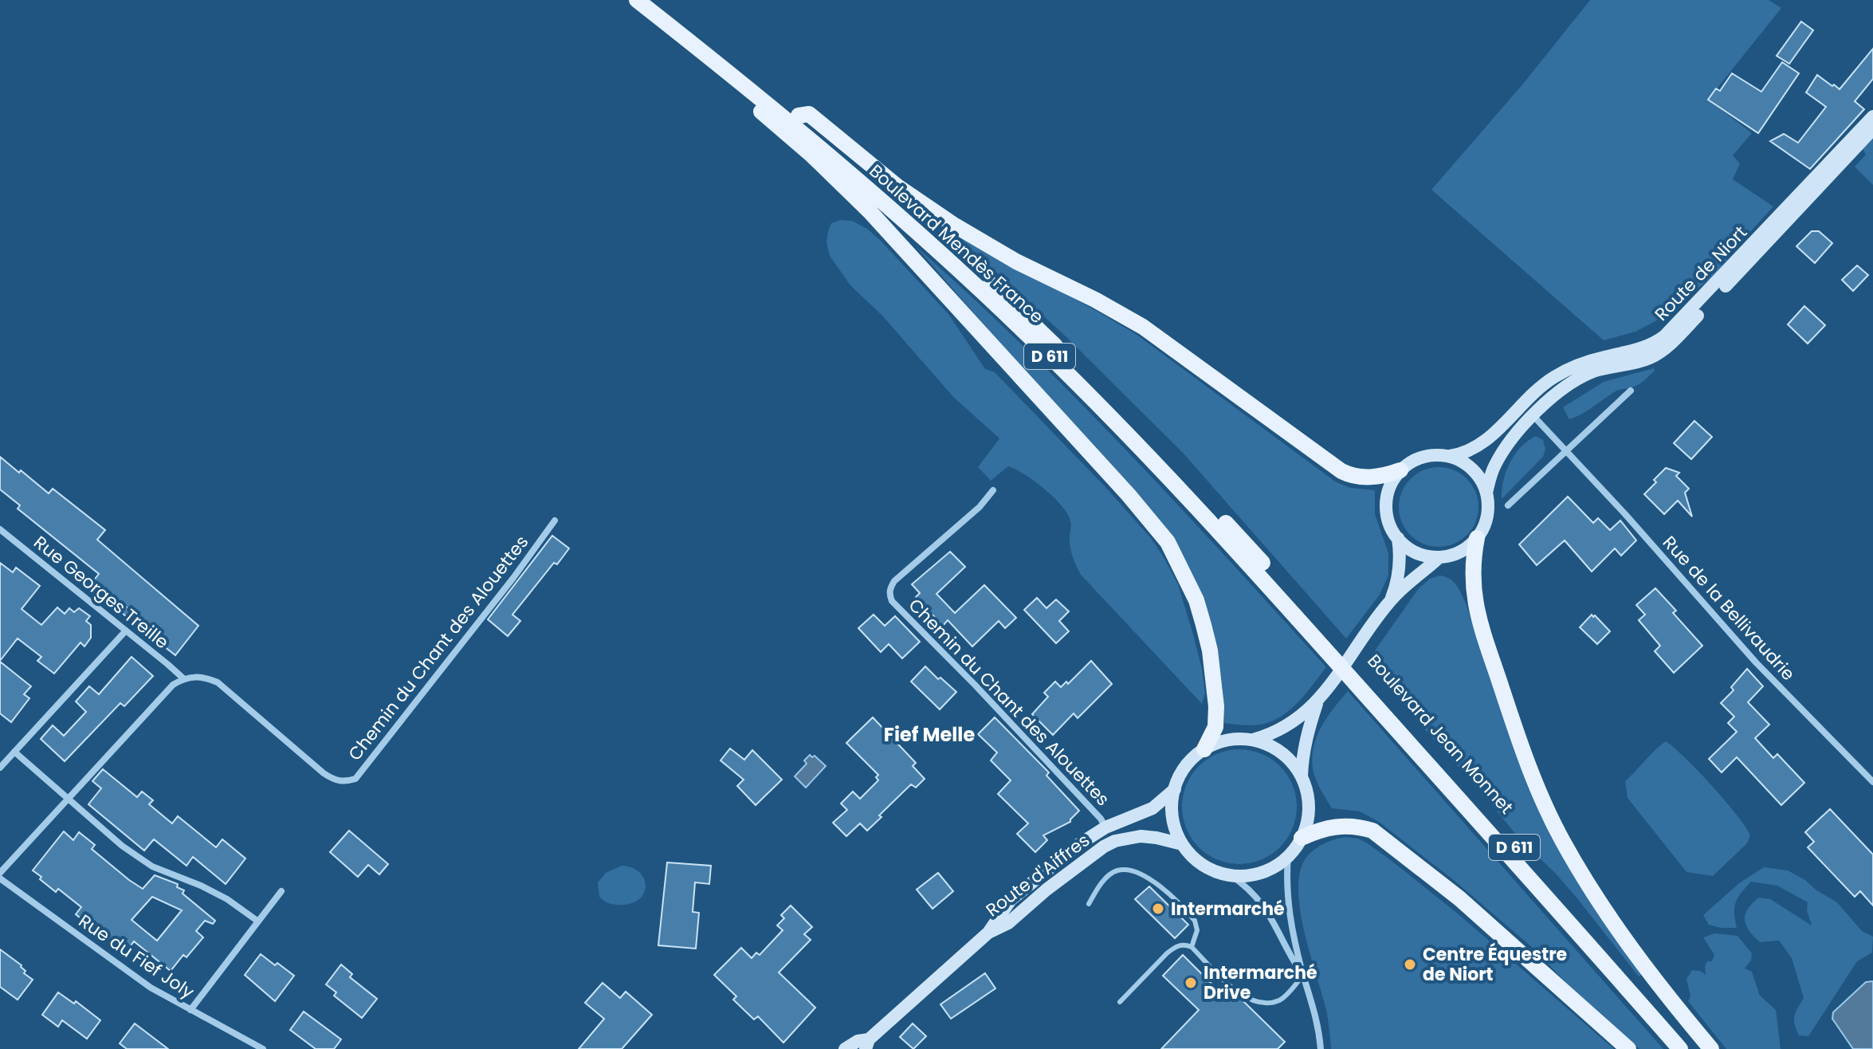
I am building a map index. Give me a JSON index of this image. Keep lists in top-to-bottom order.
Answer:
{
  "streets": {
    "main road": [
      "Boulevard Mendès France",
      "Route de Niort",
      "D 611",
      "Boulevard Jean Monnet",
      "Route d'Aiffres"
    ],
    "street": [
      "Rue Georges Treille",
      "Rue de la Bellivaudrie",
      "Chemin du Chant des Alouettes",
      "Rue du Fief Joly"
    ]
  },
  "crossings": [
    ["Boulevard Mendès France", "Boulevard Jean Monnet"],
    ["Route de Niort", "Rue de la Bellivaudrie"],
    ["Rue Georges Treille", "Chemin du Chant des Alouettes"],
    ["Chemin du Chant des Alouettes", "Route d'Aiffres"]
  ],
  "districts": ["Fief Melle"],
  "places": ["Intermarché", "Centre Équestre de Niort", "Intermarché Drive"]
}
